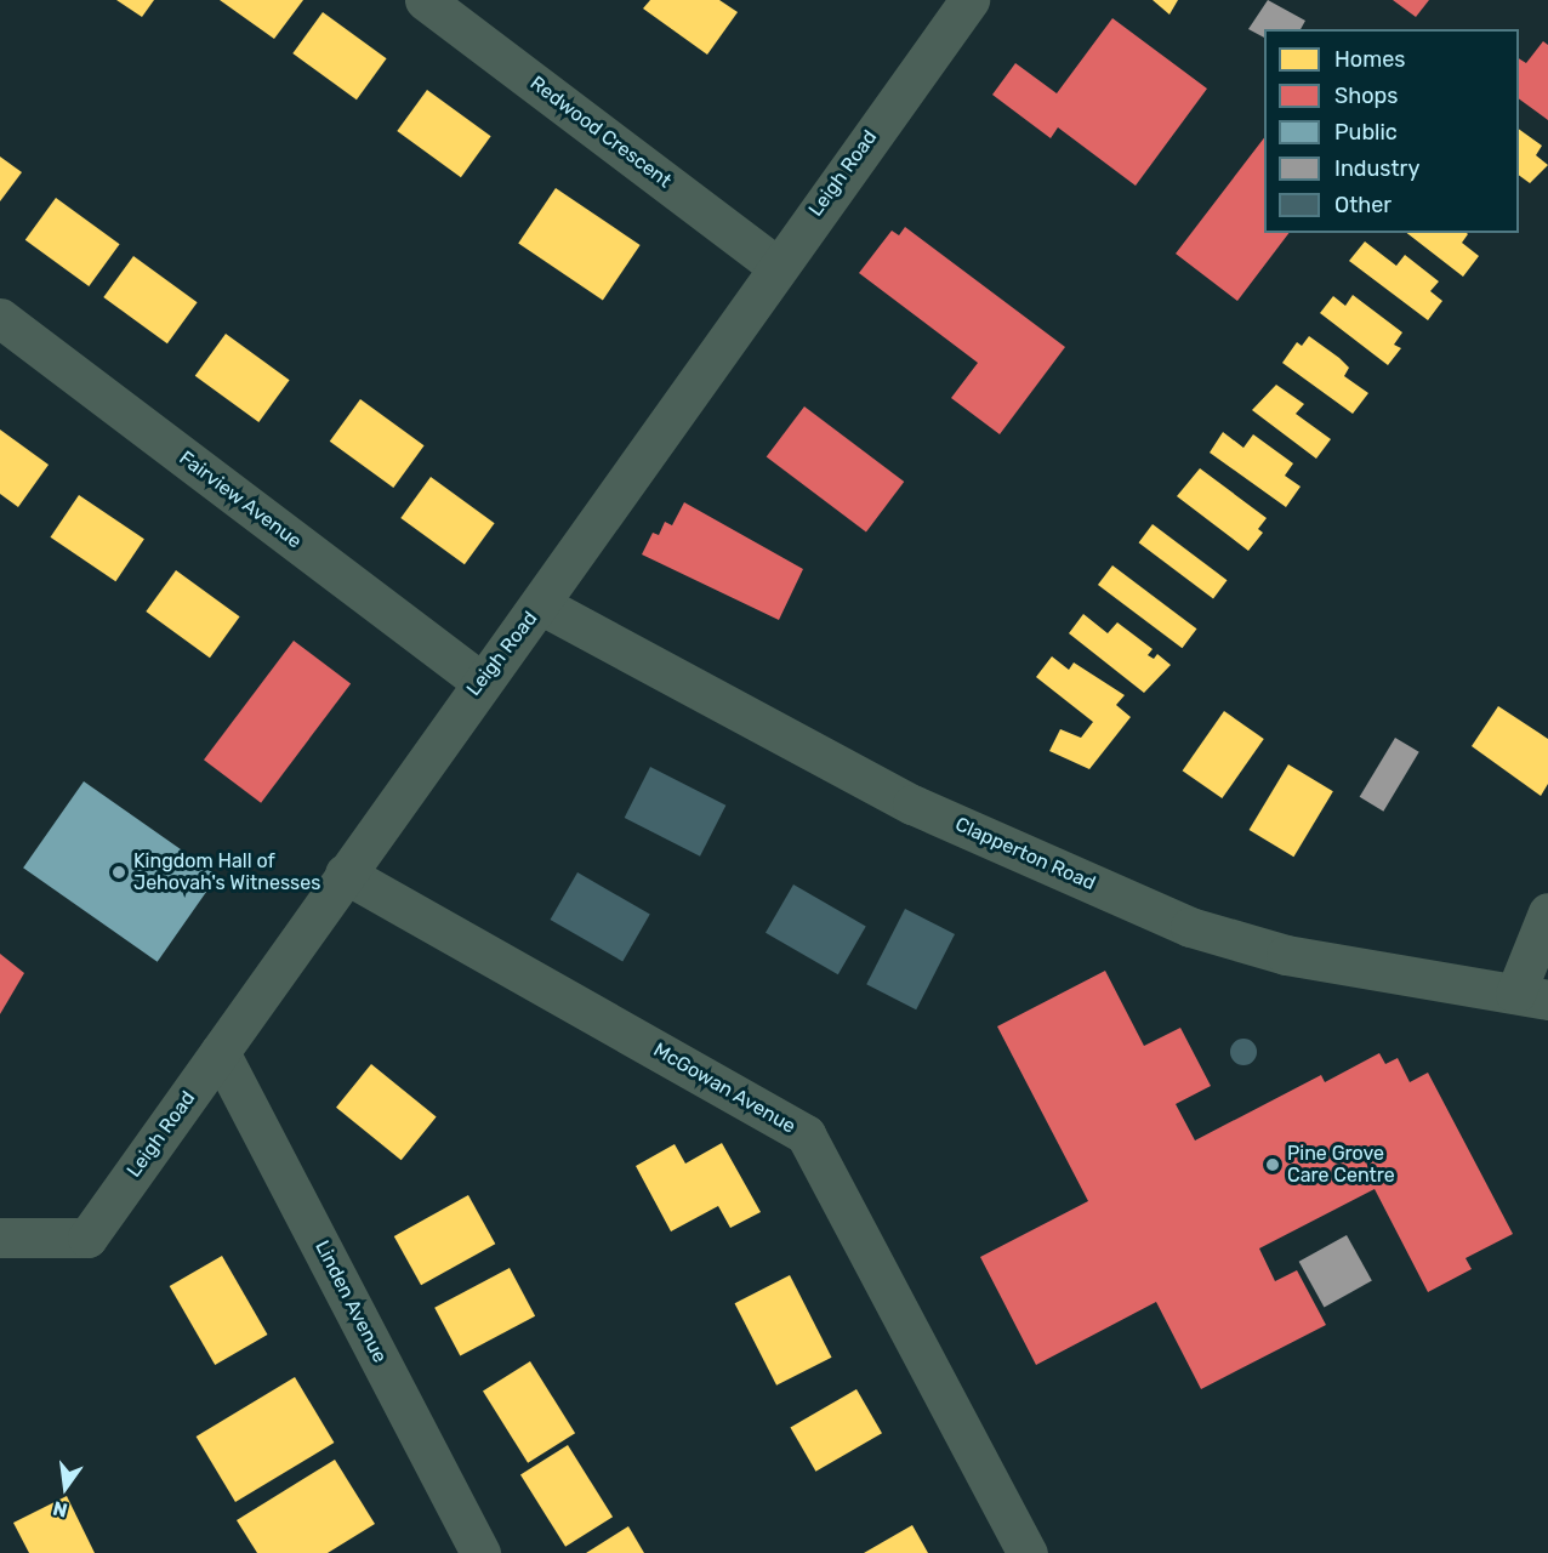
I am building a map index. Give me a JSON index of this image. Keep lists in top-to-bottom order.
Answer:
{
  "streets": {
    "street": [
      "Redwood Crescent",
      "Leigh Road",
      "Fairview Avenue",
      "Clapperton Road",
      "McGowan Avenue",
      "Linden Avenue"
    ]
  },
  "crossings": [
    ["Redwood Crescent", "Leigh Road"],
    ["Leigh Road", "Fairview Avenue"],
    ["Leigh Road", "Clapperton Road"],
    ["Leigh Road", "McGowan Avenue"],
    ["Leigh Road", "Linden Avenue"]
  ],
  "places": ["Kingdom Hall of Jehovah's Witnesses", "Pine Grove Care Centre"],
  "legend": [
    "Homes",
    "Shops",
    "Public",
    "Industry",
    "Other"
  ],
  "north": "bottom"
}
